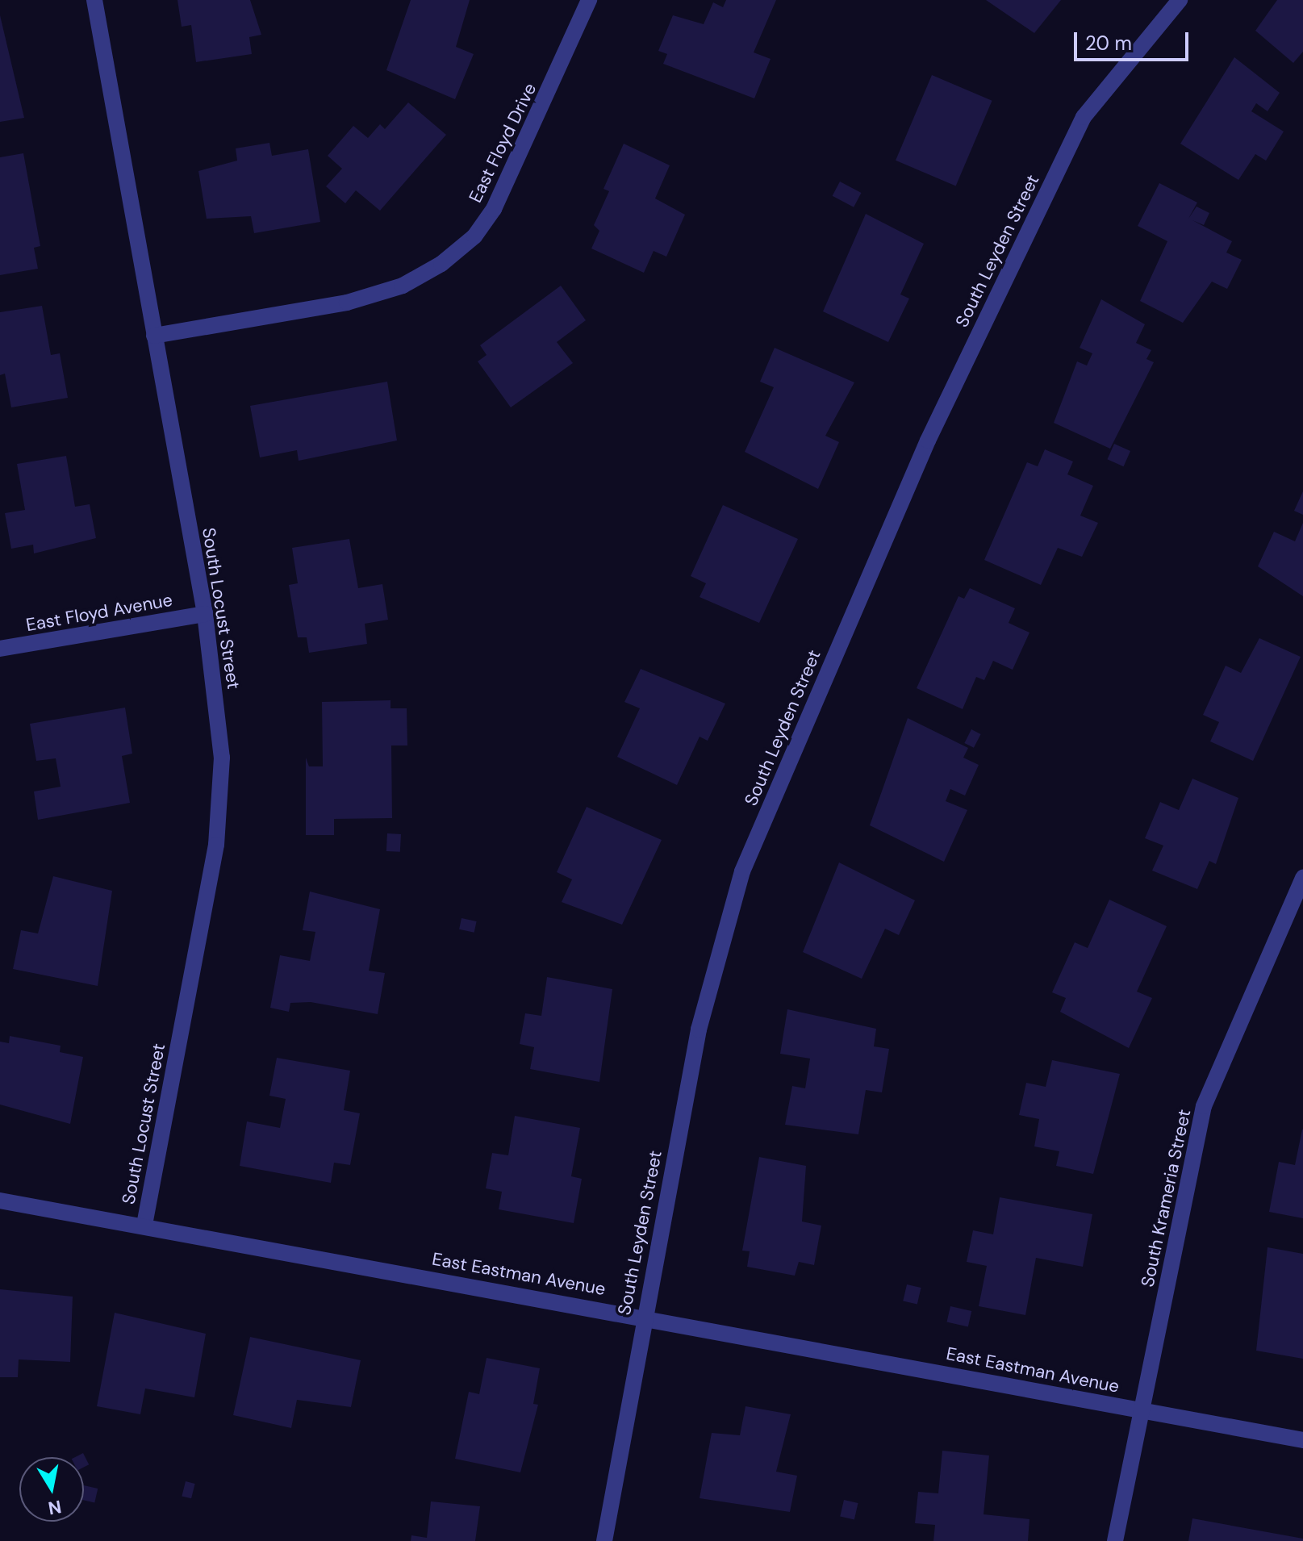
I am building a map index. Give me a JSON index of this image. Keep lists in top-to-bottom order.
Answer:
{
  "streets": {
    "street": [
      "East Floyd Drive",
      "South Leyden Street",
      "South Locust Street",
      "East Floyd Avenue",
      "South Krameria Street",
      "East Eastman Avenue"
    ]
  },
  "crossings": [
    ["East Floyd Drive", "South Locust Street"],
    ["South Leyden Street", "East Eastman Avenue"],
    ["South Locust Street", "East Floyd Avenue"],
    ["South Locust Street", "East Eastman Avenue"],
    ["South Krameria Street", "East Eastman Avenue"]
  ],
  "scale_bar": "20 m",
  "north": "bottom"
}
